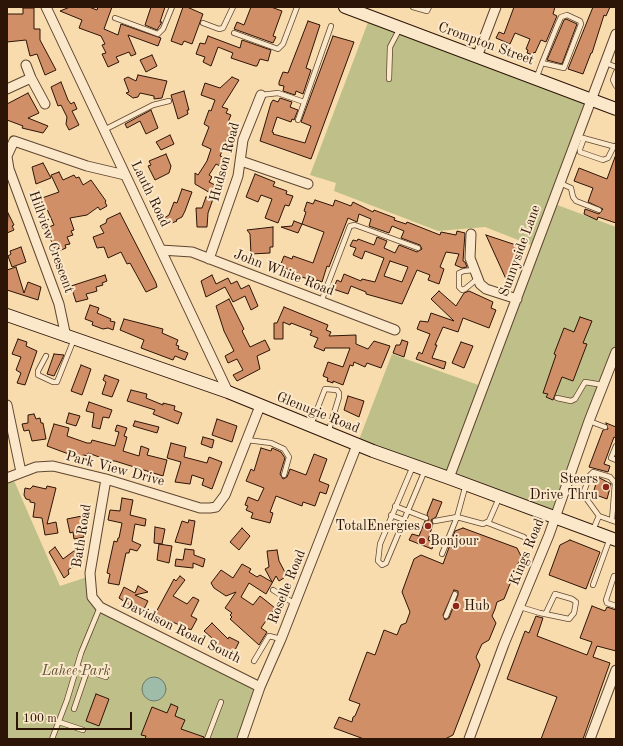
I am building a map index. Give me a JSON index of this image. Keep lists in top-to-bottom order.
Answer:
{
  "streets": {
    "street": [
      "Crompton Street",
      "Hudson Road",
      "Lauth Road",
      "Hillview Crescent",
      "Sunnyside Lane",
      "John White Road",
      "Glenugie Road",
      "Park View Drive",
      "Bath Road",
      "Kings Road",
      "Roselle Road",
      "Davidson Road South"
    ]
  },
  "crossings": [
    ["Crompton Street", "Sunnyside Lane"],
    ["Hudson Road", "John White Road"],
    ["Lauth Road", "Hillview Crescent"],
    ["Lauth Road", "John White Road"],
    ["Lauth Road", "Glenugie Road"],
    ["Hillview Crescent", "Glenugie Road"],
    ["Sunnyside Lane", "Glenugie Road"],
    ["Glenugie Road", "Kings Road"],
    ["Glenugie Road", "Roselle Road"],
    ["Park View Drive", "Bath Road"],
    ["Bath Road", "Davidson Road South"],
    ["Roselle Road", "Davidson Road South"]
  ],
  "parks": ["Lahee Park"],
  "places": [
    "Steers Drive Thru",
    "TotalEnergies",
    "Bonjour",
    "Hub"
  ],
  "scale_bar": "100 m"
}
